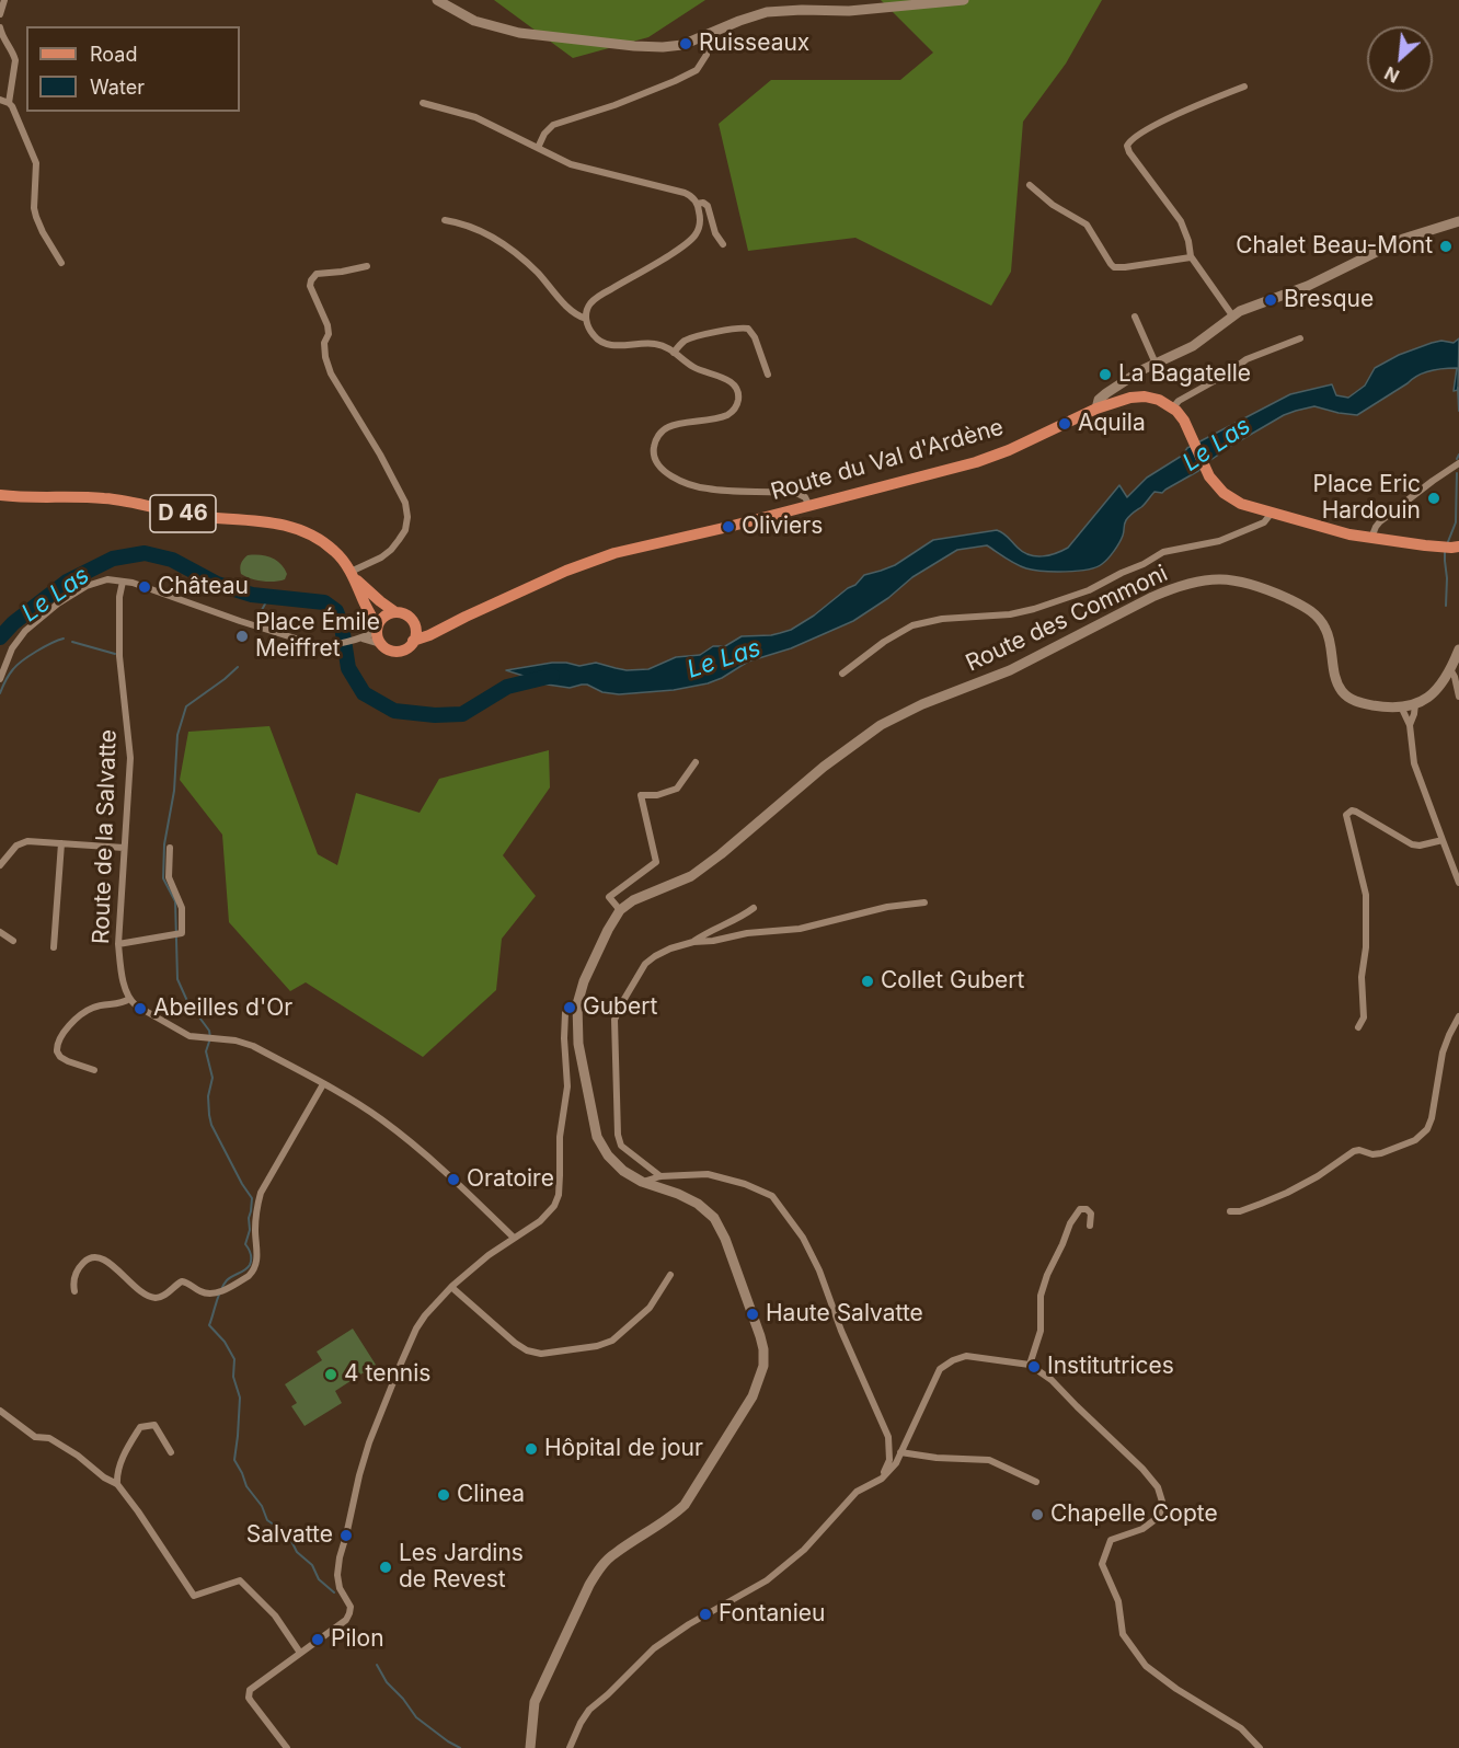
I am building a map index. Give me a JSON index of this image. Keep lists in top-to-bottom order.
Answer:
{
  "streets": {
    "main road": ["Route du Val d'Ardène", "D 46"],
    "street": ["Route des Commoni", "Route de la Salvatte"]
  },
  "crossings": [
    ["Route du Val d'Ardène", "D 46"]
  ],
  "water": ["Le Las"],
  "places": [
    "Ruisseaux",
    "Chalet Beau-Mont",
    "Bresque",
    "La Bagatelle",
    "Aquila",
    "Place Eric Hardouin",
    "Oliviers",
    "Château",
    "Place Émile Meiffret",
    "Collet Gubert",
    "Gubert",
    "Abeilles d'Or",
    "Oratoire",
    "Haute Salvatte",
    "Institutrices",
    "4 tennis",
    "Hôpital de jour",
    "Clinea",
    "Chapelle Copte",
    "Salvatte",
    "Les Jardins de Revest",
    "Fontanieu",
    "Pilon"
  ],
  "legend": ["Road", "Water"],
  "north": "bottom left"
}
